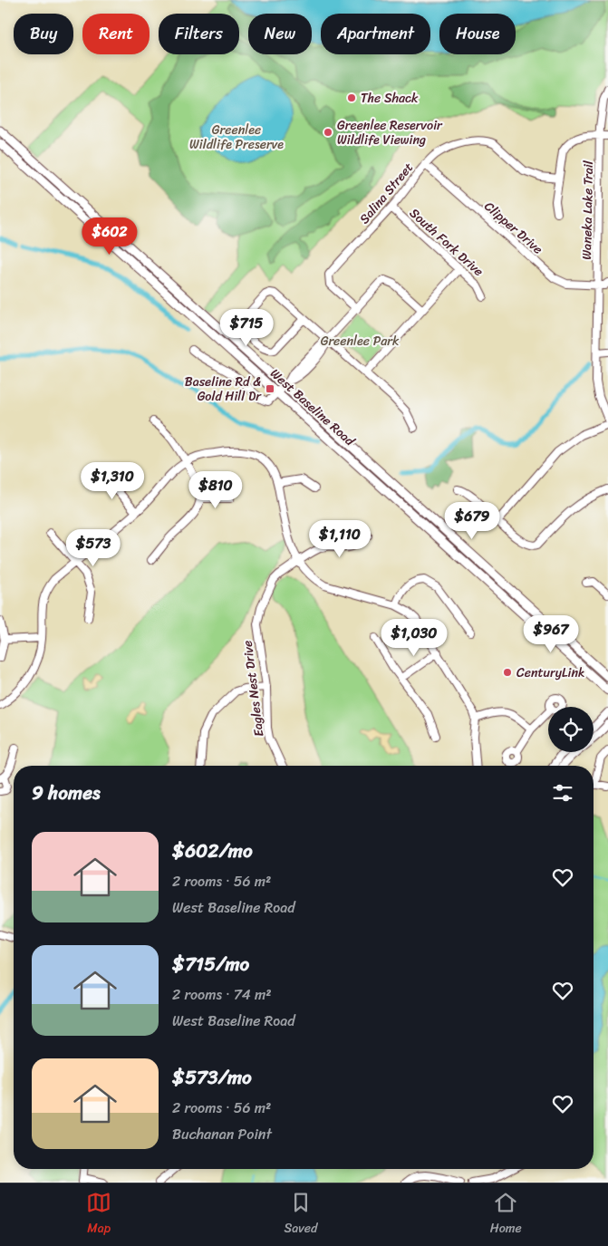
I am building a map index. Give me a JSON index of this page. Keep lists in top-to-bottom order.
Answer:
{
  "streets": {
    "main road": ["West Baseline Road"],
    "street": [
      "Salina Street",
      "Waneka Lake Trail",
      "Clipper Drive",
      "South Fork Drive",
      "Eagles Nest Drive"
    ]
  },
  "crossings": [
    ["Salina Street", "Clipper Drive"],
    ["Salina Street", "South Fork Drive"],
    ["Waneka Lake Trail", "Clipper Drive"]
  ],
  "parks": ["Greenlee Wildlife Preserve", "Greenlee Park"],
  "places": {
    "other": ["The Shack", "Greenlee Reservoir Wildlife Viewing", "CenturyLink"],
    "transit": ["Baseline Rd & Gold Hill Dr"]
  },
  "page": {
    "chip": [
      "Buy",
      "Rent",
      "Filters",
      "New",
      "Apartment",
      "House"
    ],
    "price": [
      "$602",
      "$715",
      "$1,310",
      "$810",
      "$679",
      "$1,110",
      "$573",
      "$967",
      "$1,030"
    ],
    "heading": "9 homes",
    "list": [
      {
        "name": "$602/mo",
        "note": "2 rooms · 56 m² · West Baseline Road"
      },
      {
        "name": "$715/mo",
        "note": "2 rooms · 74 m² · West Baseline Road"
      },
      {
        "name": "$573/mo",
        "note": "2 rooms · 56 m² · Buchanan Point"
      }
    ],
    "tabs": ["Map", "Saved", "Home"]
  }
}
